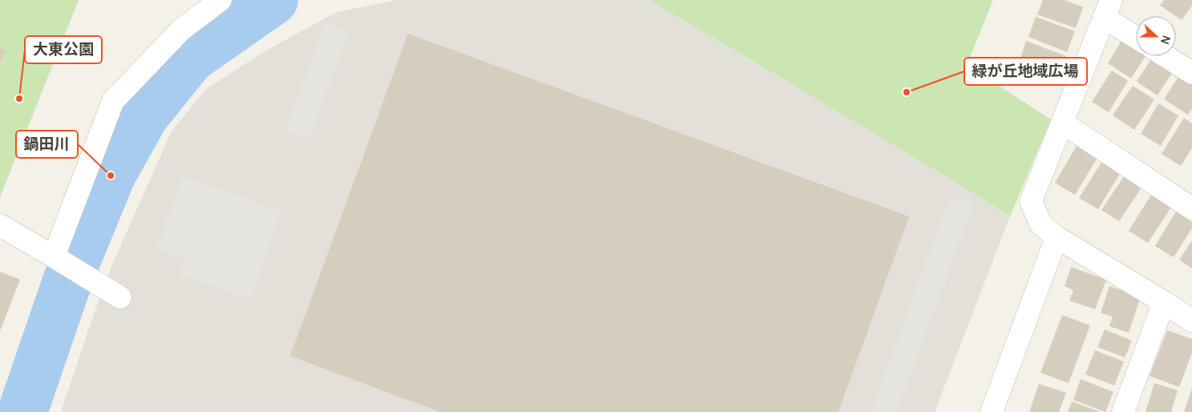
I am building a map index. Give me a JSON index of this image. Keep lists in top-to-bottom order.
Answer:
{
  "places": ["緑が丘地域広場", "大東公園", "鍋田川"],
  "north": "right"
}
